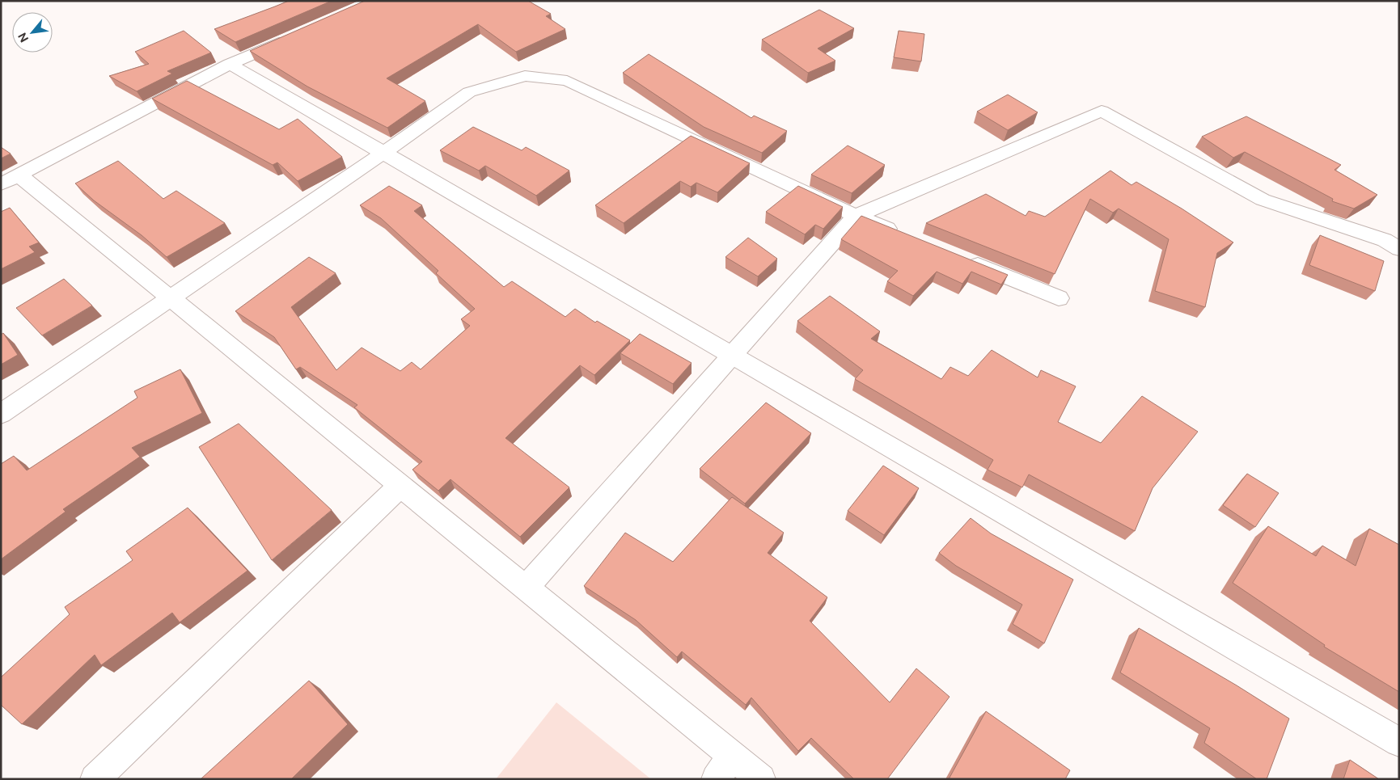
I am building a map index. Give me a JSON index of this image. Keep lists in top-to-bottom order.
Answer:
{
  "north": "bottom left"
}
